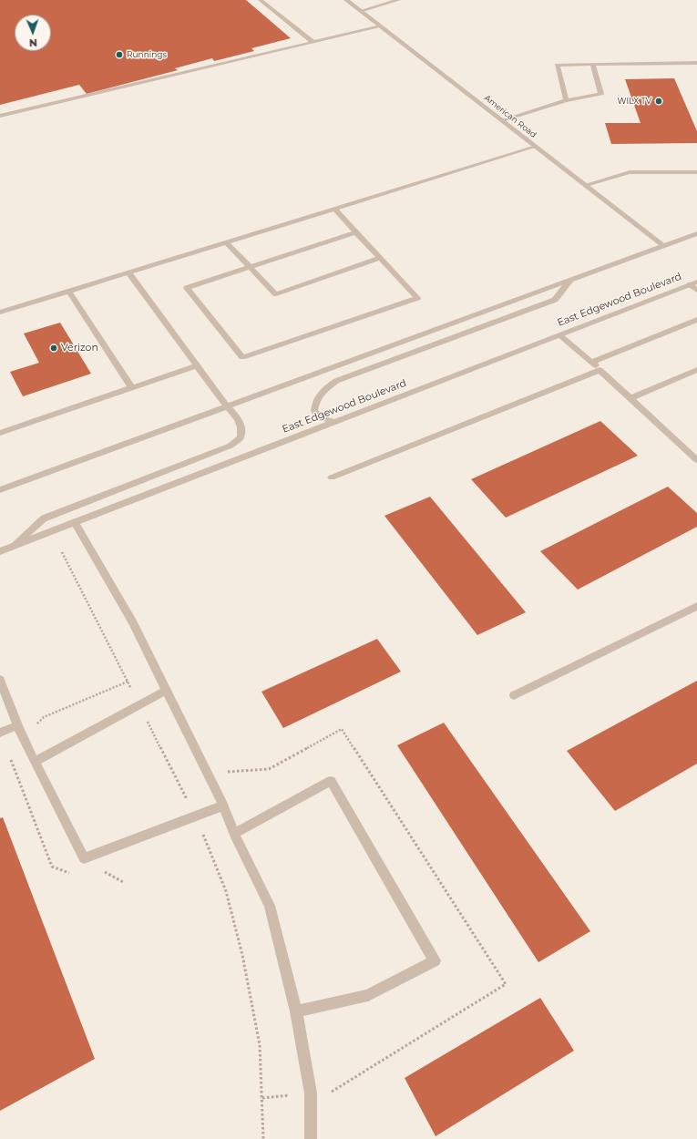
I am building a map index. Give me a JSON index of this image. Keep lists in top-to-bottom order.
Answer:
{
  "streets": {
    "street": ["American Road", "East Edgewood Boulevard"]
  },
  "places": ["Runnings", "WILX TV", "Verizon"],
  "north": "bottom"
}
